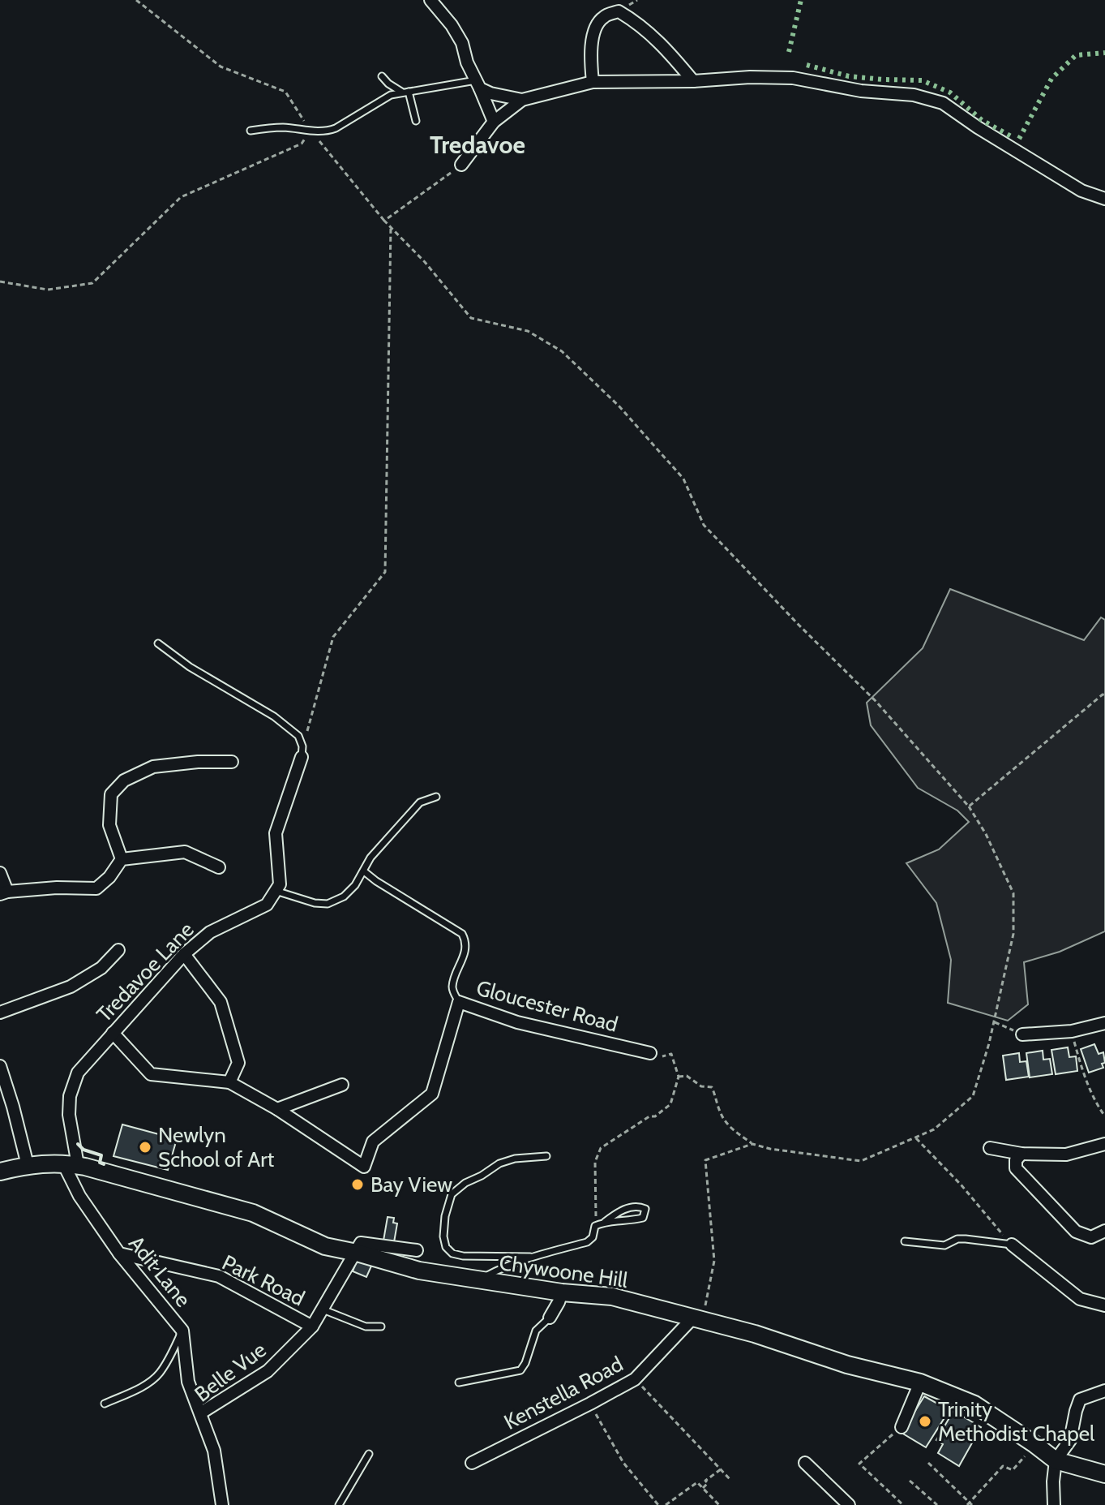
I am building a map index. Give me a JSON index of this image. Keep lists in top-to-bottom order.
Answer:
{
  "streets": {
    "main road": ["Chywoone Hill"],
    "street": [
      "Tredavoe Lane",
      "Gloucester Road",
      "Adit Lane",
      "Park Road",
      "Belle Vue",
      "Kenstella Road"
    ]
  },
  "crossings": [
    ["Tredavoe Lane", "Gloucester Road"],
    ["Tredavoe Lane", "Adit Lane"],
    ["Tredavoe Lane", "Chywoone Hill"],
    ["Adit Lane", "Chywoone Hill"],
    ["Adit Lane", "Park Road"],
    ["Adit Lane", "Belle Vue"],
    ["Chywoone Hill", "Belle Vue"],
    ["Chywoone Hill", "Kenstella Road"],
    ["Park Road", "Belle Vue"]
  ],
  "districts": ["Tredavoe"],
  "places": ["Newlyn School of Art", "Bay View", "Trinity Methodist Chapel"]
}
